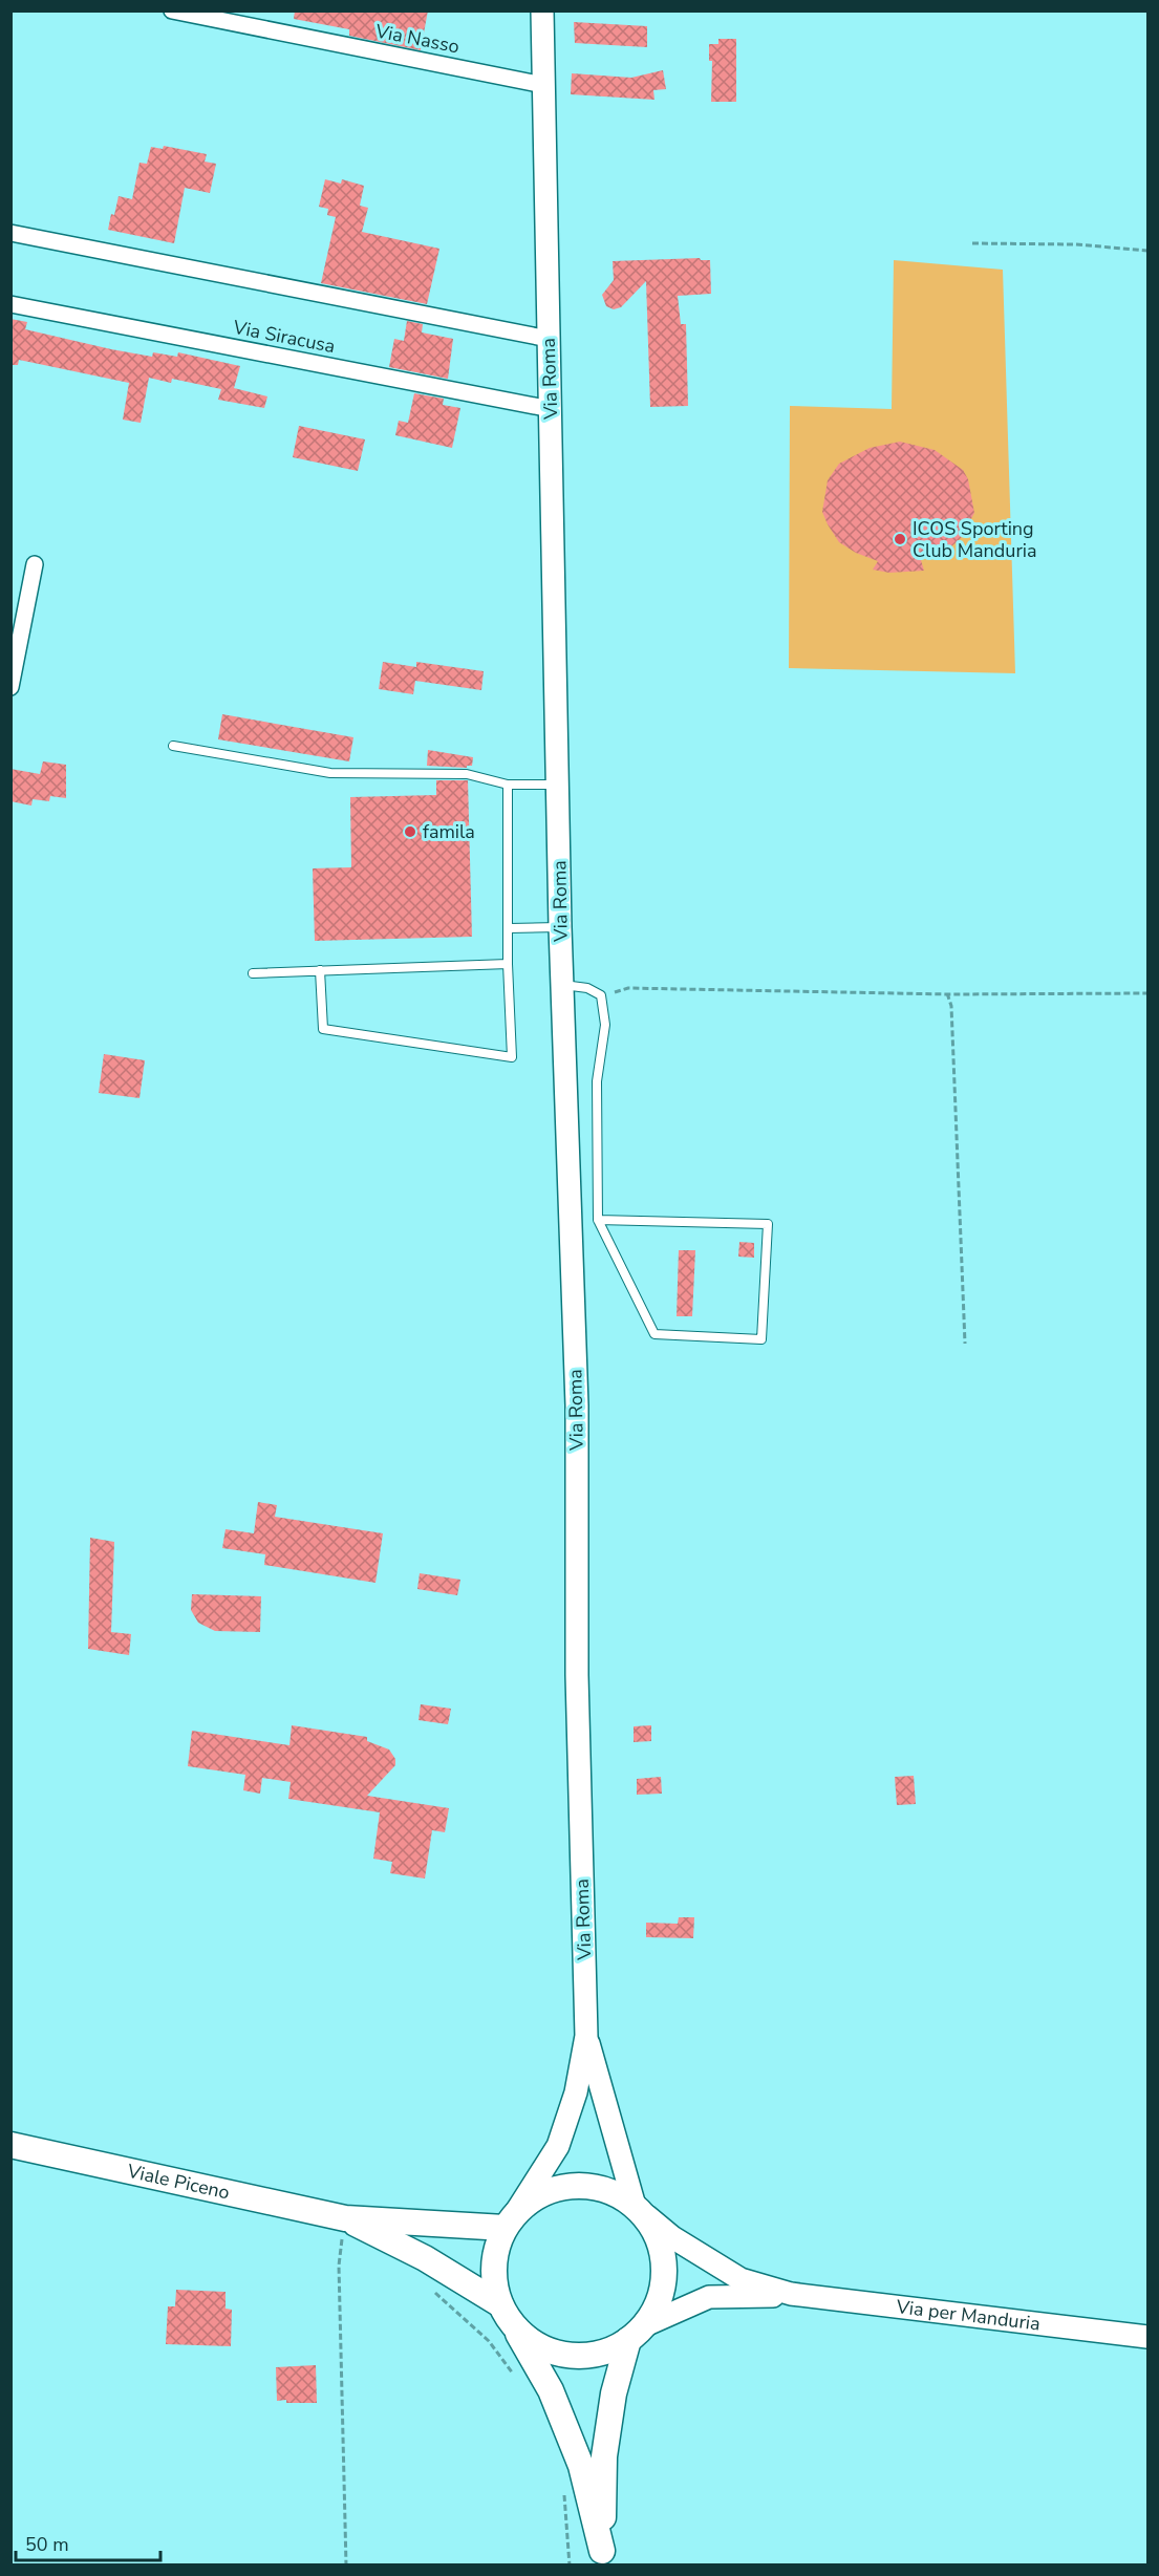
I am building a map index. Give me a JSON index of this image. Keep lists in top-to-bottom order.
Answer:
{
  "streets": {
    "main road": ["Viale Piceno"],
    "street": [
      "Via Nasso",
      "Via Siracusa",
      "Via Roma",
      "Via per Manduria"
    ]
  },
  "crossings": [
    ["Via Nasso", "Via Roma"],
    ["Via Siracusa", "Via Roma"],
    ["Via Roma", "Viale Piceno"],
    ["Via Roma", "Via per Manduria"],
    ["Viale Piceno", "Via per Manduria"]
  ],
  "places": ["ICOS Sporting Club Manduria", "famila"],
  "scale_bar": "50 m"
}
